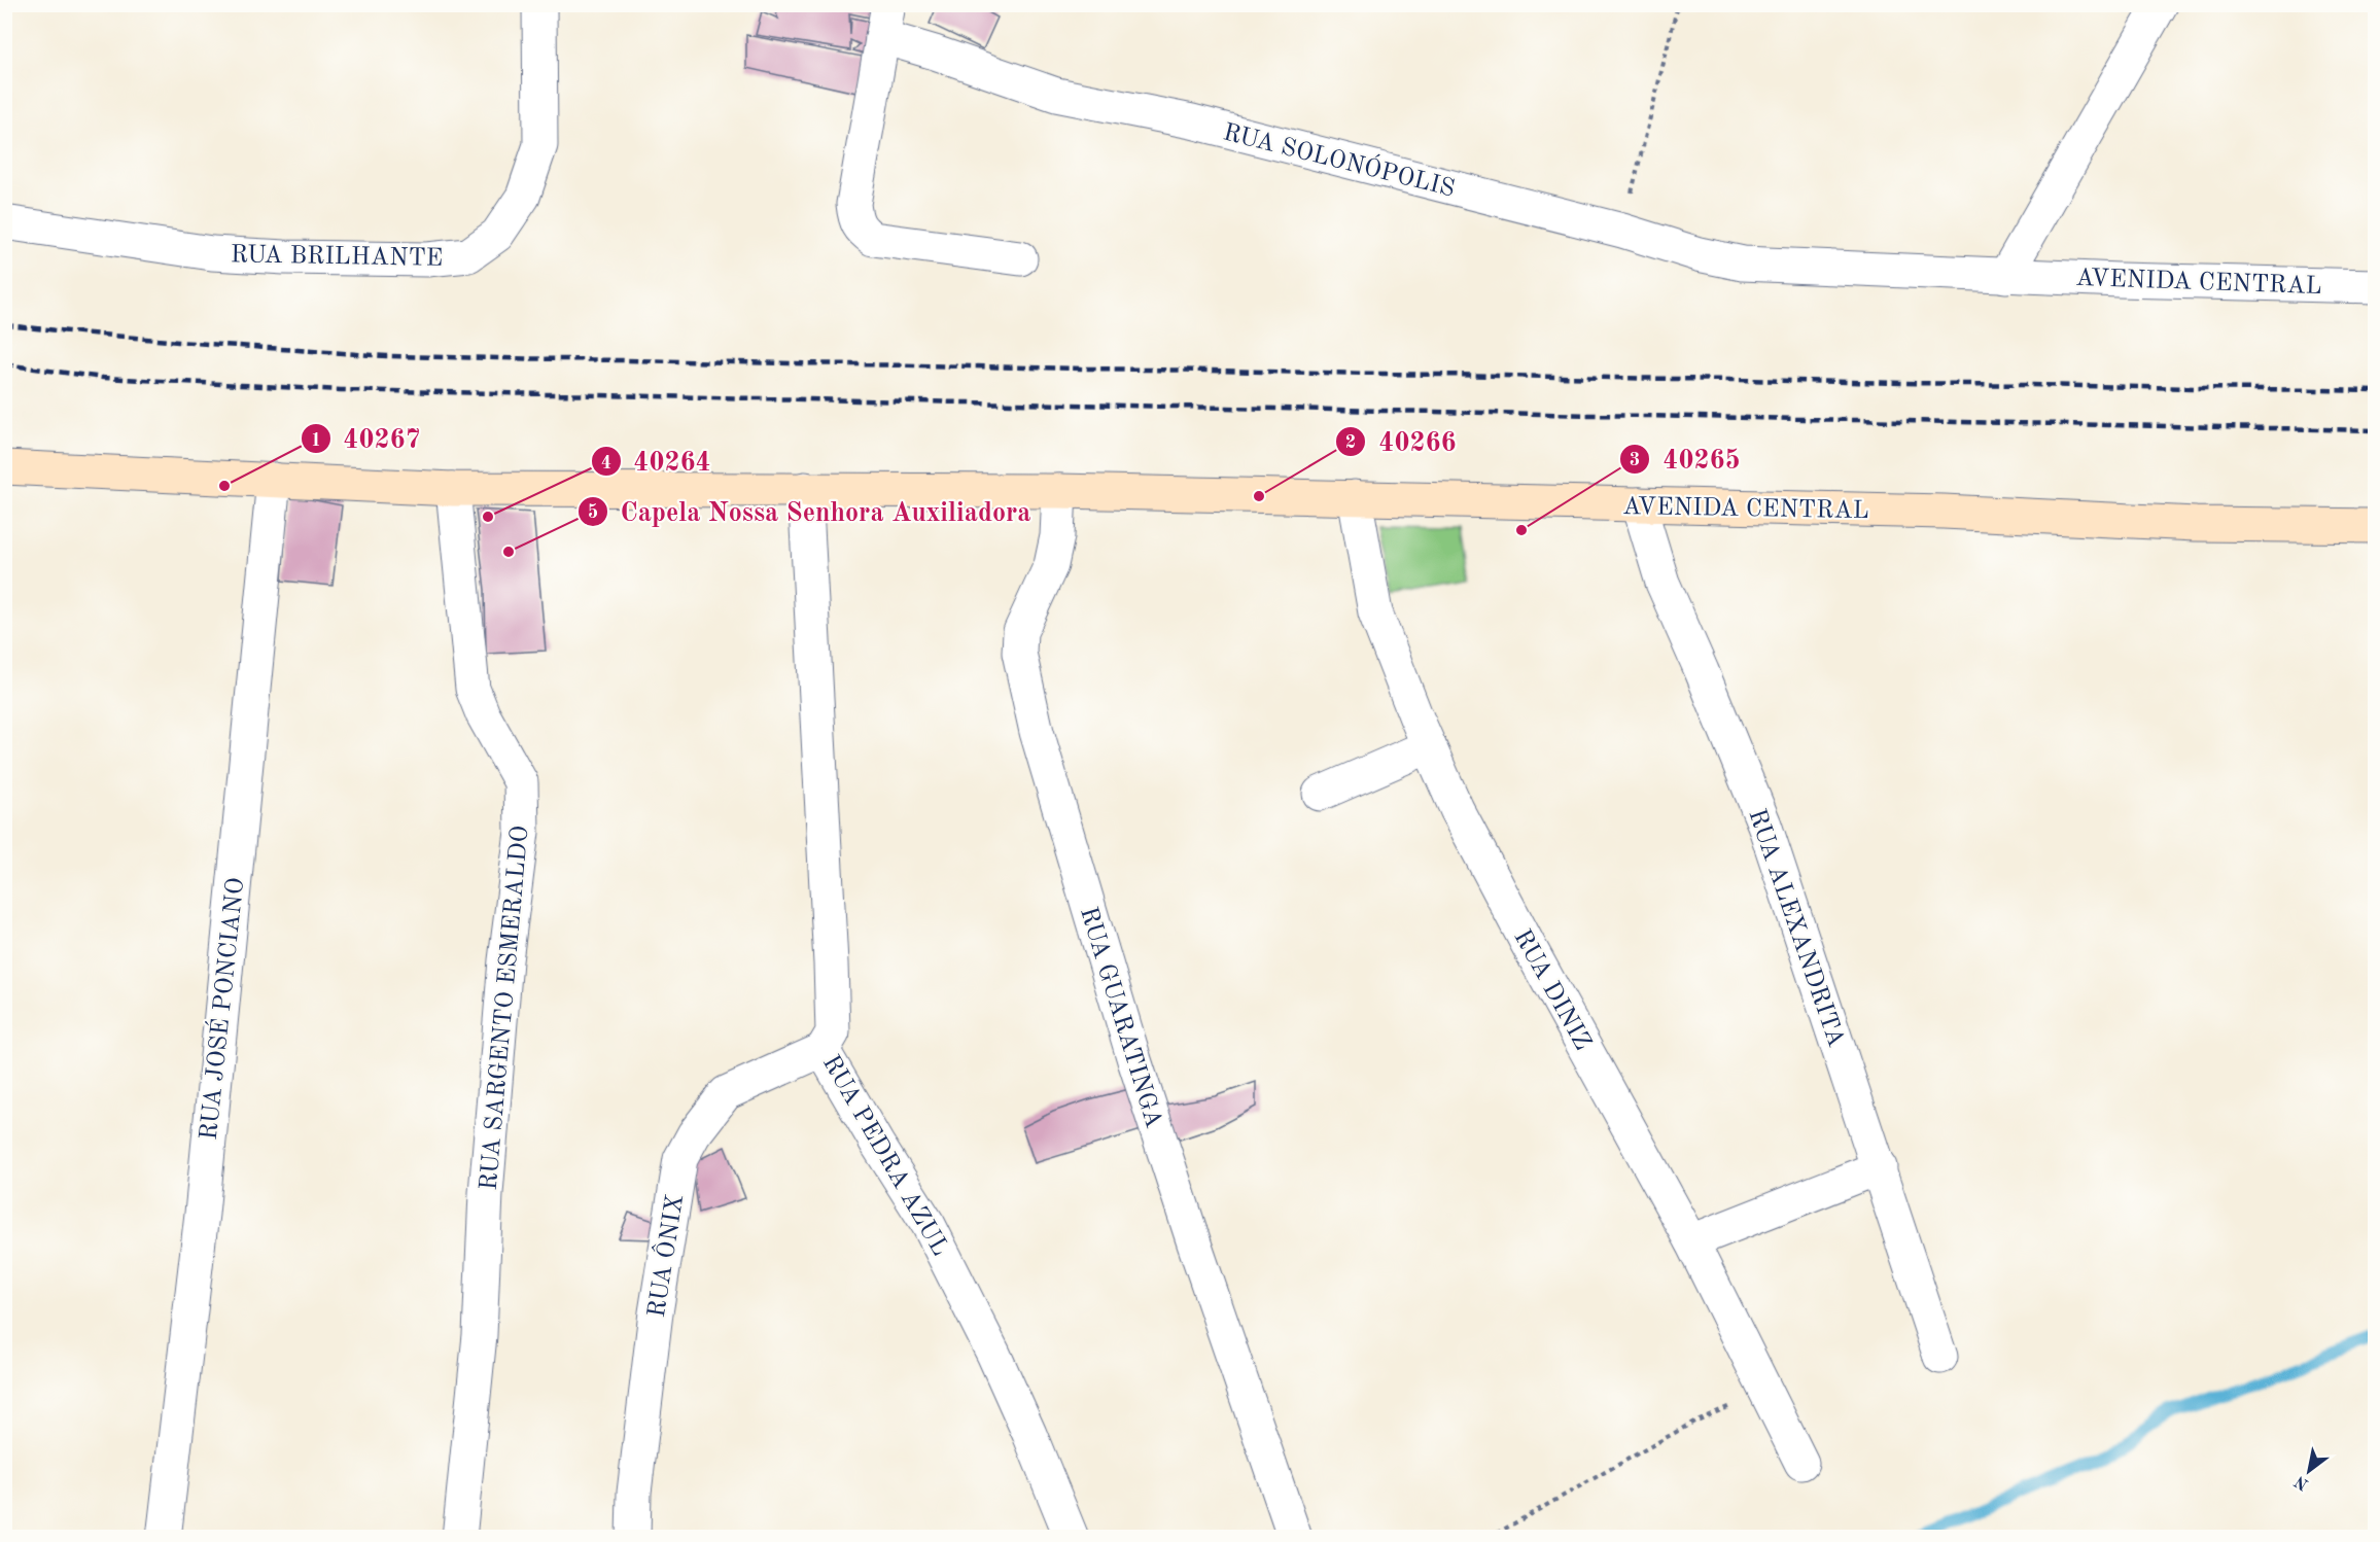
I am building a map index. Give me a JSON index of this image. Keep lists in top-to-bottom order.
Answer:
{
  "streets": {
    "street": [
      "RUA SOLONÓPOLIS",
      "RUA BRILHANTE",
      "AVENIDA CENTRAL",
      "RUA ALEXANDRITA",
      "RUA DINIZ",
      "RUA SARGENTO ESMERALDO",
      "RUA JOSÉ PONCIANO",
      "RUA GUARATINGA",
      "RUA PEDRA AZUL",
      "RUA ÔNIX"
    ]
  },
  "crossings": [
    ["RUA SOLONÓPOLIS", "AVENIDA CENTRAL"],
    ["AVENIDA CENTRAL", "RUA ALEXANDRITA"],
    ["AVENIDA CENTRAL", "RUA DINIZ"],
    ["AVENIDA CENTRAL", "RUA SARGENTO ESMERALDO"],
    ["AVENIDA CENTRAL", "RUA JOSÉ PONCIANO"],
    ["AVENIDA CENTRAL", "RUA GUARATINGA"],
    ["AVENIDA CENTRAL", "RUA PEDRA AZUL"],
    ["RUA PEDRA AZUL", "RUA ÔNIX"]
  ],
  "places": [
    "40267",
    "40266",
    "40264",
    "40265",
    "Capela Nossa Senhora Auxiliadora"
  ],
  "north": "bottom left"
}
